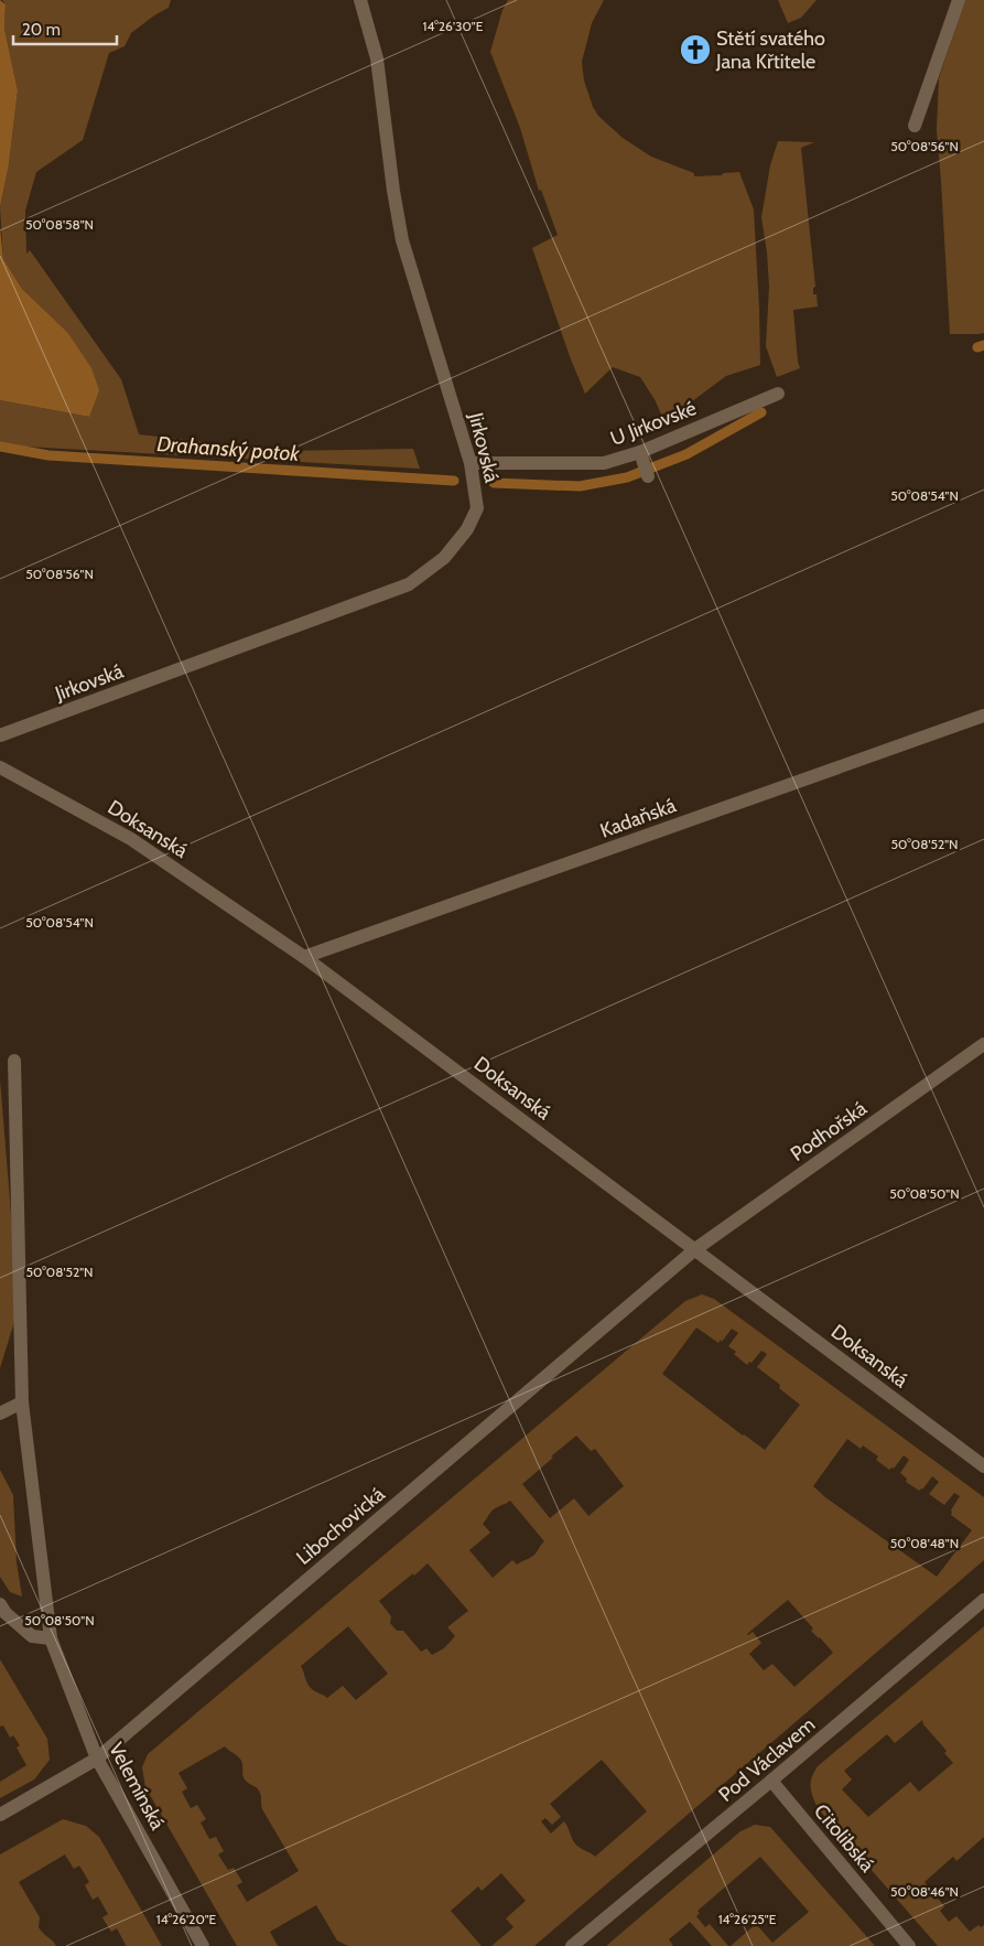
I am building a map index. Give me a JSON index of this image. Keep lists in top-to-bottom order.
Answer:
{
  "streets": {
    "street": [
      "U Jirkovské",
      "Jirkovská",
      "Kadaňská",
      "Doksanská",
      "Podhořská",
      "Libochovická",
      "Pod Václavem",
      "Velemínská",
      "Citolibská"
    ]
  },
  "crossings": [
    ["U Jirkovské", "Jirkovská"],
    ["Kadaňská", "Doksanská"],
    ["Doksanská", "Podhořská"],
    ["Doksanská", "Libochovická"],
    ["Podhořská", "Libochovická"],
    ["Libochovická", "Velemínská"],
    ["Pod Václavem", "Citolibská"]
  ],
  "water": ["Drahanský potok"],
  "places": {
    "church": ["Stětí svatého Jana Křtitele"]
  },
  "scale_bar": "20 m",
  "coordinates": [
    "14°26'30\"E",
    "50°08'56\"N",
    "50°08'58\"N",
    "50°08'54\"N",
    "50°08'52\"N",
    "50°08'50\"N",
    "50°08'48\"N",
    "50°08'46\"N",
    "14°26'20\"E",
    "14°26'25\"E"
  ]
}
